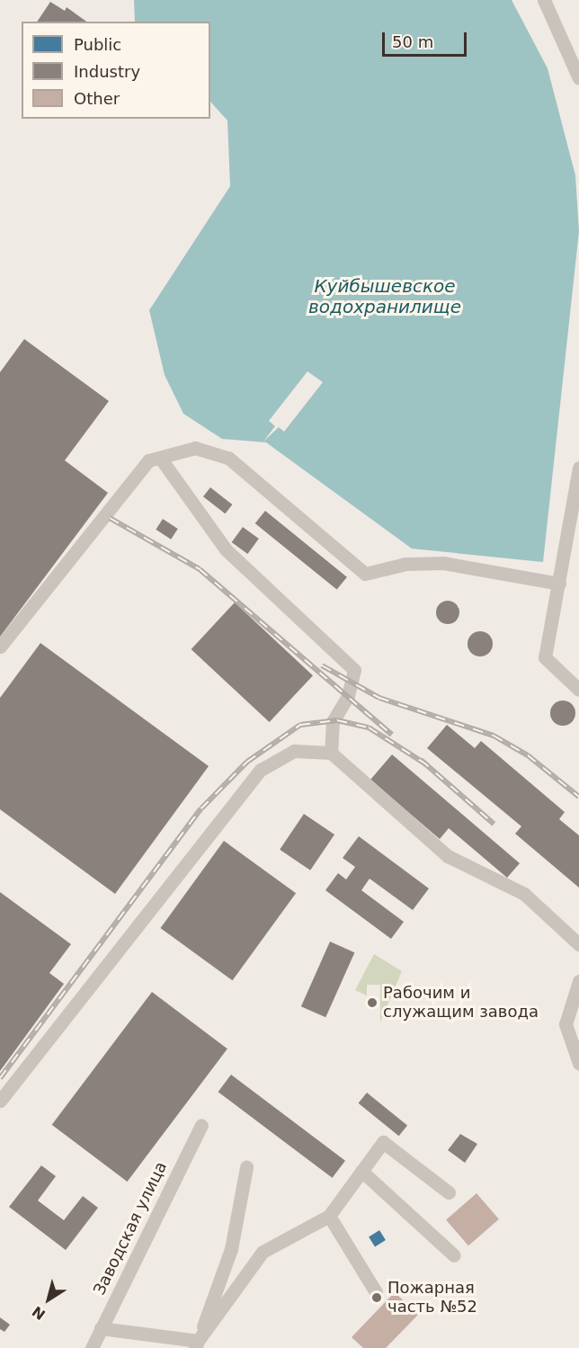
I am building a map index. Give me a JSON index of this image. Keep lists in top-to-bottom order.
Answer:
{
  "streets": {
    "street": ["Заводская улица"]
  },
  "water": ["Куйбышевское водохранилище"],
  "places": ["Рабочим и служащим завода", "Пожарная часть №52"],
  "legend": ["Public", "Industry", "Other"],
  "scale_bar": "50 m",
  "north": "bottom left"
}
